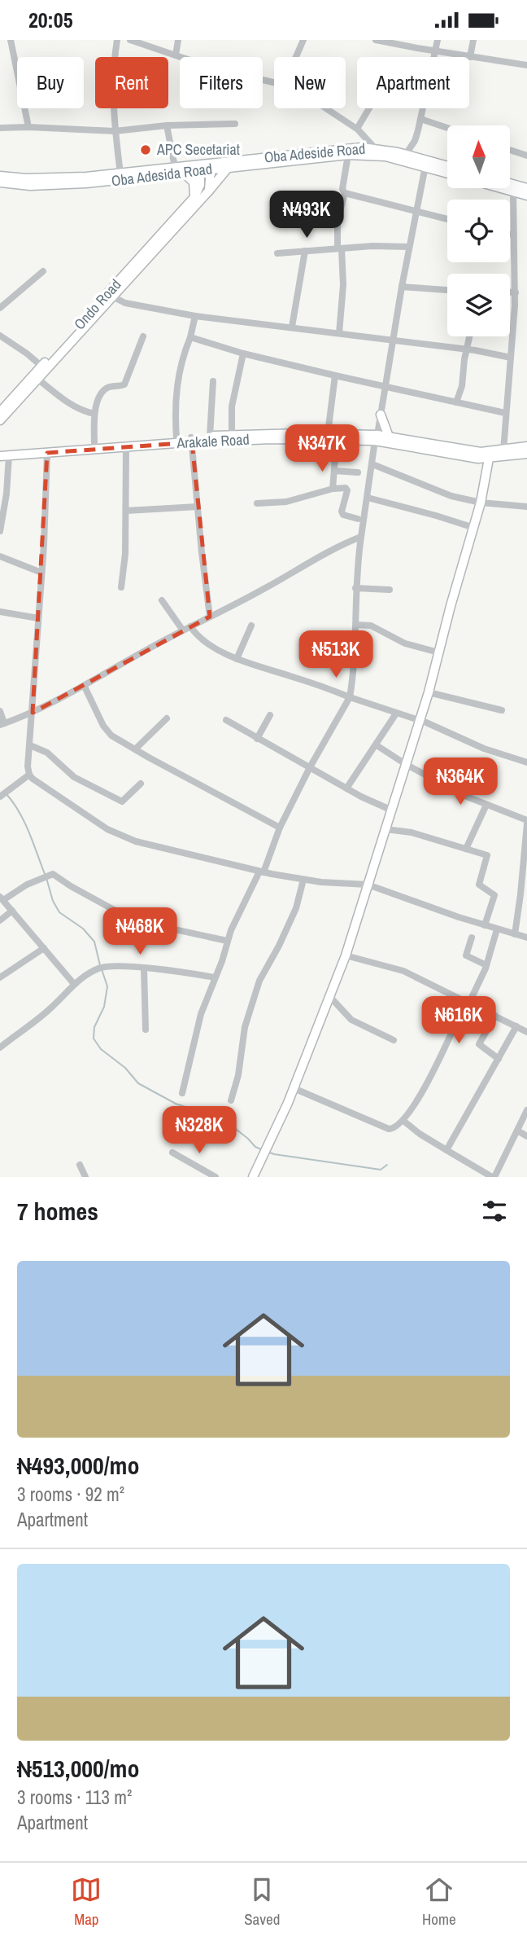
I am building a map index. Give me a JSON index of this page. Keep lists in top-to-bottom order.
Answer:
{
  "streets": {
    "main road": [
      "Oba Adeside Road",
      "Oba Adesida Road",
      "Ondo Road",
      "Arakale Road"
    ]
  },
  "crossings": [
    ["Oba Adeside Road", "Oba Adesida Road"],
    ["Oba Adesida Road", "Ondo Road"]
  ],
  "places": ["APC Secetariat"],
  "north": "top",
  "page": {
    "status": "20:05",
    "chip": [
      "Buy",
      "Rent",
      "Filters",
      "New",
      "Apartment"
    ],
    "price": [
      "₦493K",
      "₦347K",
      "₦513K",
      "₦364K",
      "₦468K",
      "₦616K",
      "₦328K"
    ],
    "heading": "7 homes",
    "list": [
      {
        "name": "₦493,000/mo",
        "note": "3 rooms · 92 m² · Apartment"
      },
      {
        "name": "₦513,000/mo",
        "note": "3 rooms · 113 m² · Apartment"
      }
    ],
    "tabs": ["Map", "Saved", "Home"]
  }
}
